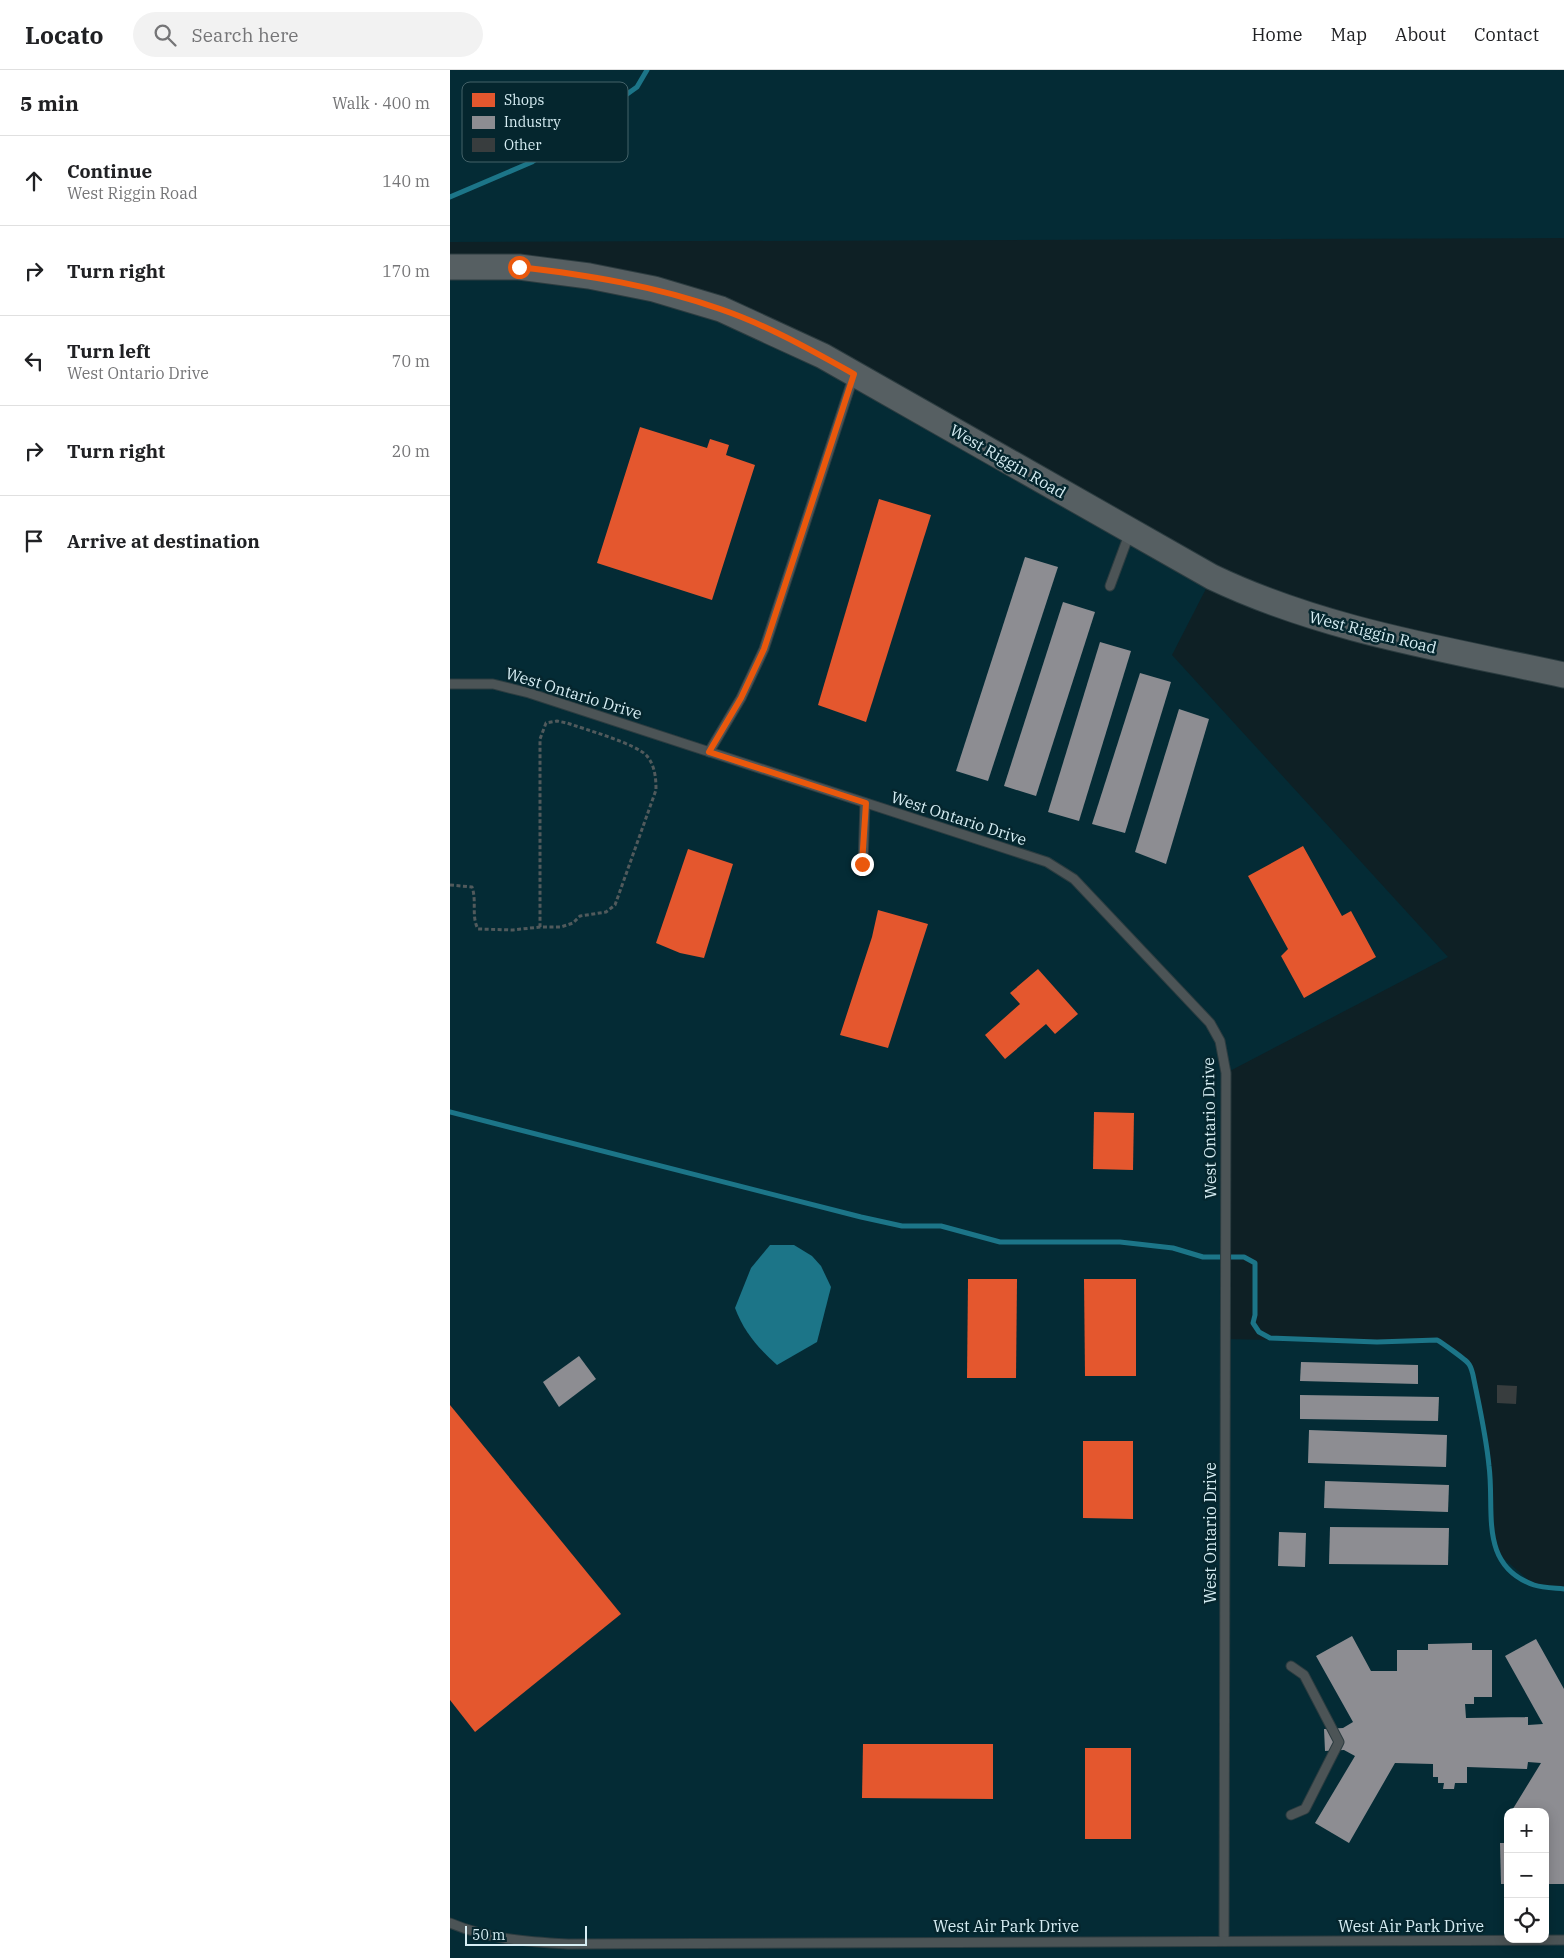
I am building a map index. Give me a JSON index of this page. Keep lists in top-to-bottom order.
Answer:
{
  "streets": {
    "street": ["West Riggin Road"],
    "lane": ["West Ontario Drive", "West Air Park Drive"]
  },
  "crossings": [
    ["West Ontario Drive", "West Air Park Drive"]
  ],
  "legend": ["Shops", "Industry", "Other"],
  "scale_bar": "50 m",
  "page": {
    "header": "Locato",
    "search": "Search here",
    "nav": [
      "Home",
      "Map",
      "About",
      "Contact"
    ],
    "heading": ["5 min", "Walk · 400 m"],
    "list": [
      ["Continue", "West Riggin Road", "140 m"],
      ["Turn right", "170 m"],
      ["Turn left", "West Ontario Drive", "70 m"],
      ["Turn right", "20 m"],
      "Arrive at destination"
    ],
    "map_buttons": ["+", "−"],
    "scale": "50 m"
  }
}
